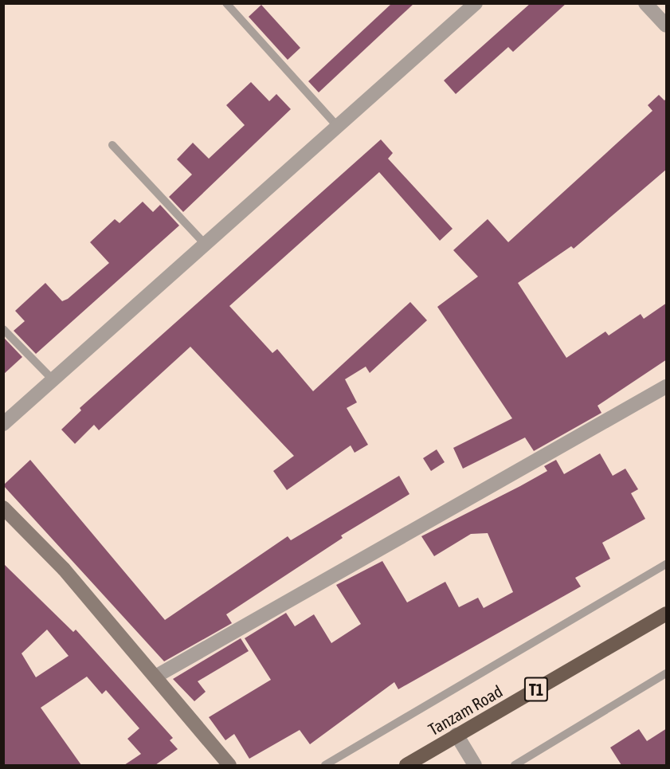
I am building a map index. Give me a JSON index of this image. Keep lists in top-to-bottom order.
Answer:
{
  "streets": {
    "highway": ["T1", "Tanzam Road"]
  }
}
